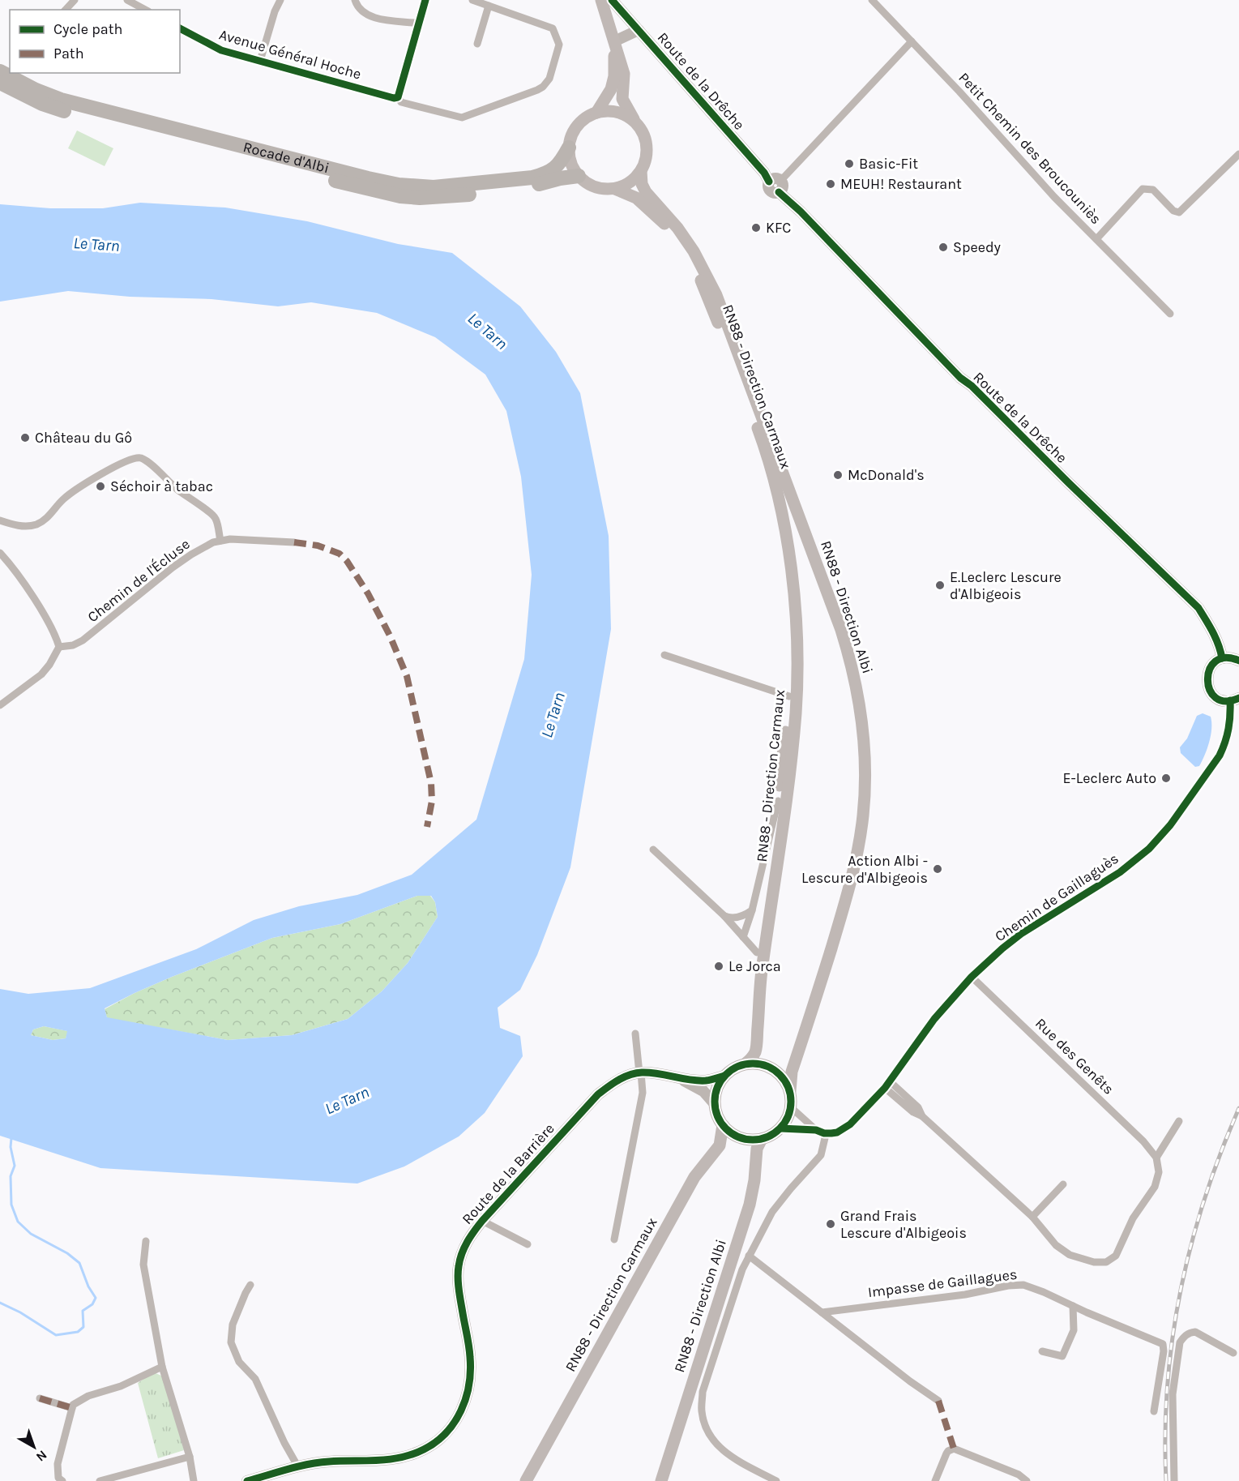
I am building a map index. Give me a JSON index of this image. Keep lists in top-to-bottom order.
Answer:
{
  "streets": {
    "highway": ["Rocade d'Albi"],
    "main road": ["RN88 - Direction Carmaux", "RN88 - Direction Albi"],
    "street": [
      "Avenue Général Hoche",
      "Route de la Drêche",
      "Petit Chemin des Broucouniès",
      "Chemin de l'Écluse",
      "Chemin de Gaillaguès",
      "Rue des Genêts",
      "Route de la Barrière",
      "Impasse de Gaillagues"
    ]
  },
  "crossings": [
    ["Rocade d'Albi", "RN88 - Direction Carmaux"],
    ["Rocade d'Albi", "RN88 - Direction Albi"],
    ["RN88 - Direction Carmaux", "RN88 - Direction Albi"],
    ["RN88 - Direction Carmaux", "Chemin de Gaillaguès"],
    ["RN88 - Direction Carmaux", "Route de la Barrière"],
    ["RN88 - Direction Albi", "Chemin de Gaillaguès"],
    ["RN88 - Direction Albi", "Route de la Barrière"],
    ["Chemin de Gaillaguès", "Rue des Genêts"],
    ["Chemin de Gaillaguès", "Route de la Barrière"]
  ],
  "water": ["Le Tarn"],
  "places": [
    "Basic-Fit",
    "MEUH! Restaurant",
    "KFC",
    "Speedy",
    "Château du Gô",
    "McDonald's",
    "Séchoir à tabac",
    "E.Leclerc Lescure d'Albigeois",
    "E-Leclerc Auto",
    "Action Albi - Lescure d'Albigeois",
    "Le Jorca",
    "Grand Frais Lescure d'Albigeois"
  ],
  "legend": ["Cycle path", "Path"],
  "north": "bottom right"
}
